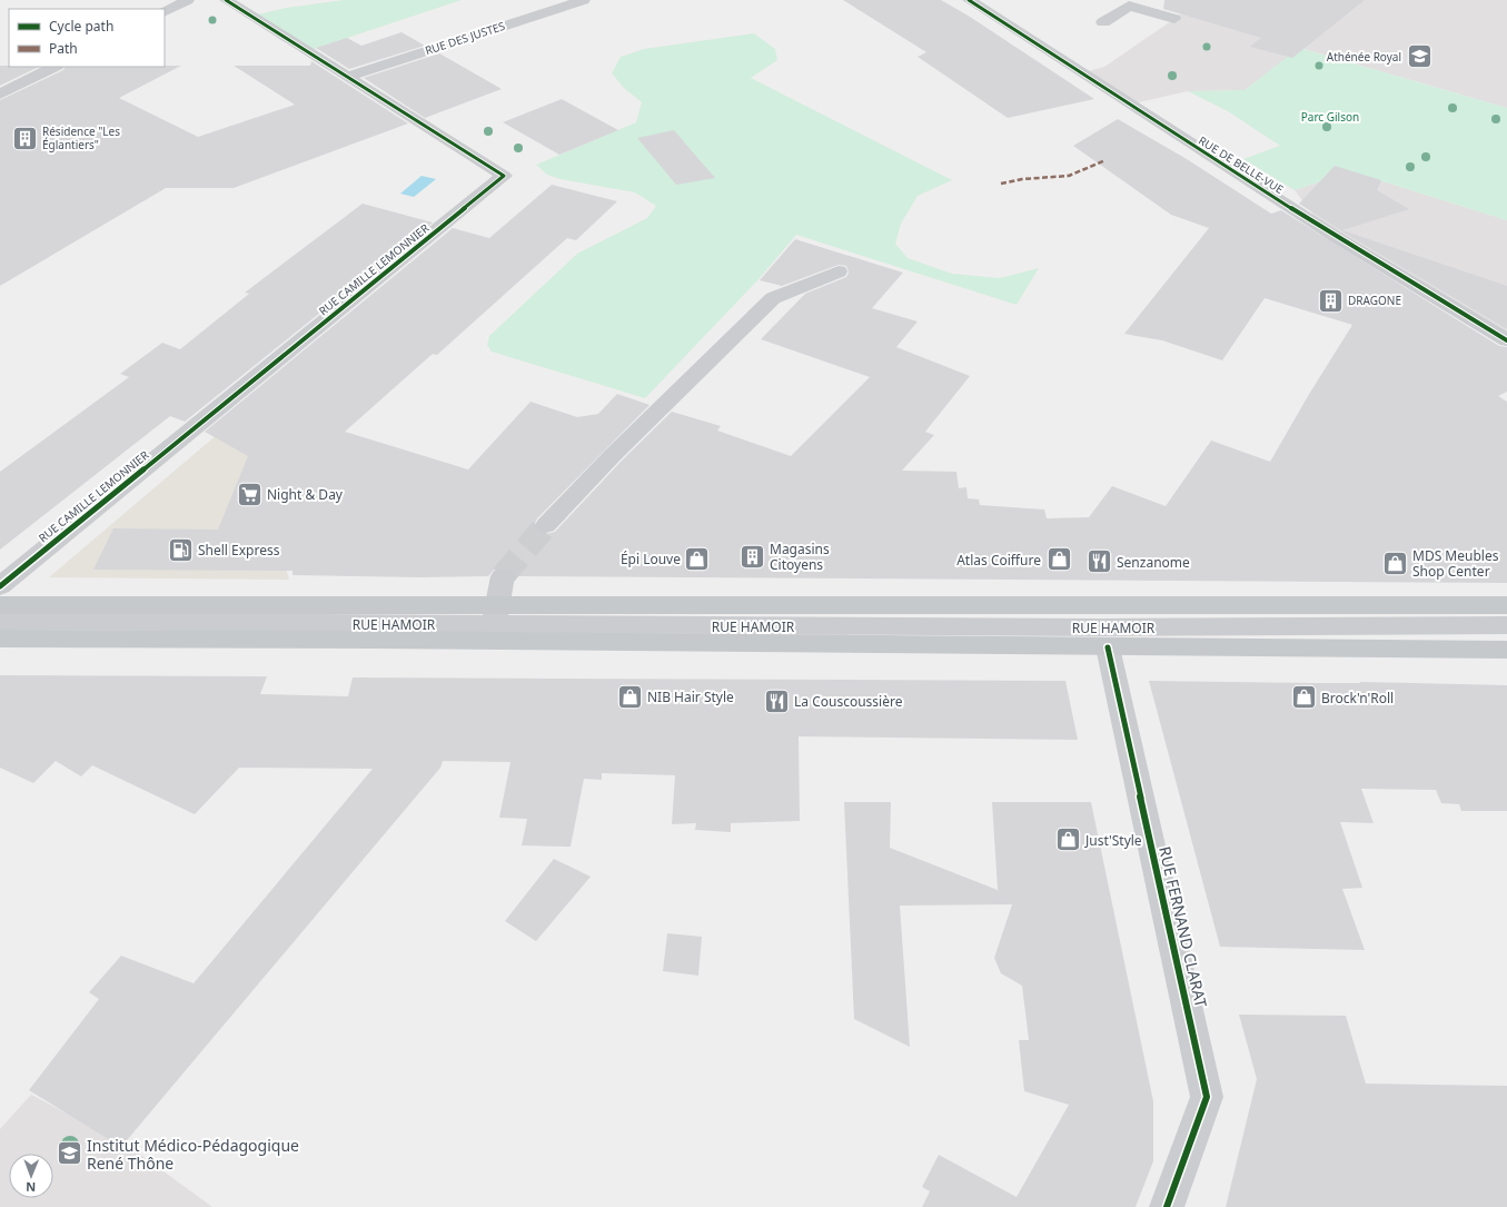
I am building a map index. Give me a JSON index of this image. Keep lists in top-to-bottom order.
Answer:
{
  "streets": {
    "main road": ["RUE HAMOIR"],
    "street": [
      "RUE DES JUSTES",
      "RUE DE BELLE-VUE",
      "RUE CAMILLE LEMONNIER",
      "RUE FERNAND CLARAT"
    ]
  },
  "crossings": [
    ["RUE DES JUSTES", "RUE CAMILLE LEMONNIER"],
    ["RUE HAMOIR", "RUE FERNAND CLARAT"]
  ],
  "parks": ["Parc Gilson"],
  "places": {
    "school or university": ["Athénée Royal", "Institut Médico-Pédagogique René Thône"],
    "building": ["Résidence \"Les Églantiers\"", "DRAGONE", "Magasins Citoyens"],
    "supermarket": ["Night & Day"],
    "fuel station": ["Shell Express"],
    "shop": [
      "Épi Louve",
      "Atlas Coiffure",
      "MDS Meubles Shop Center",
      "NIB Hair Style",
      "Brock'n'Roll",
      "Just'Style"
    ],
    "restaurant": ["Senzanome", "La Couscoussière"]
  },
  "legend": ["Cycle path", "Path"],
  "north": "bottom"
}
